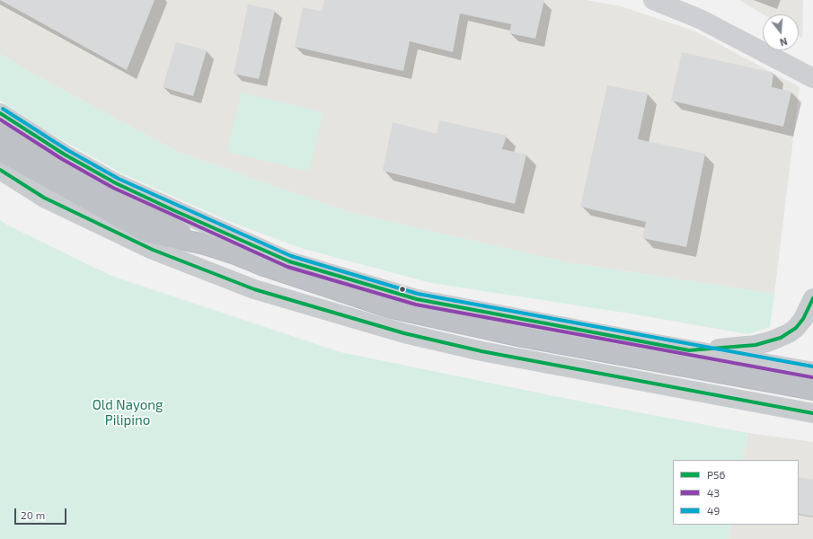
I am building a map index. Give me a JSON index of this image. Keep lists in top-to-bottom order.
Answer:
{
  "parks": ["Old Nayong Pilipino"],
  "lines": ["transit line 49", "transit line P56", "transit line 43"],
  "legend": ["P56", "43", "49"],
  "scale_bar": "20 m",
  "north": "bottom"
}
